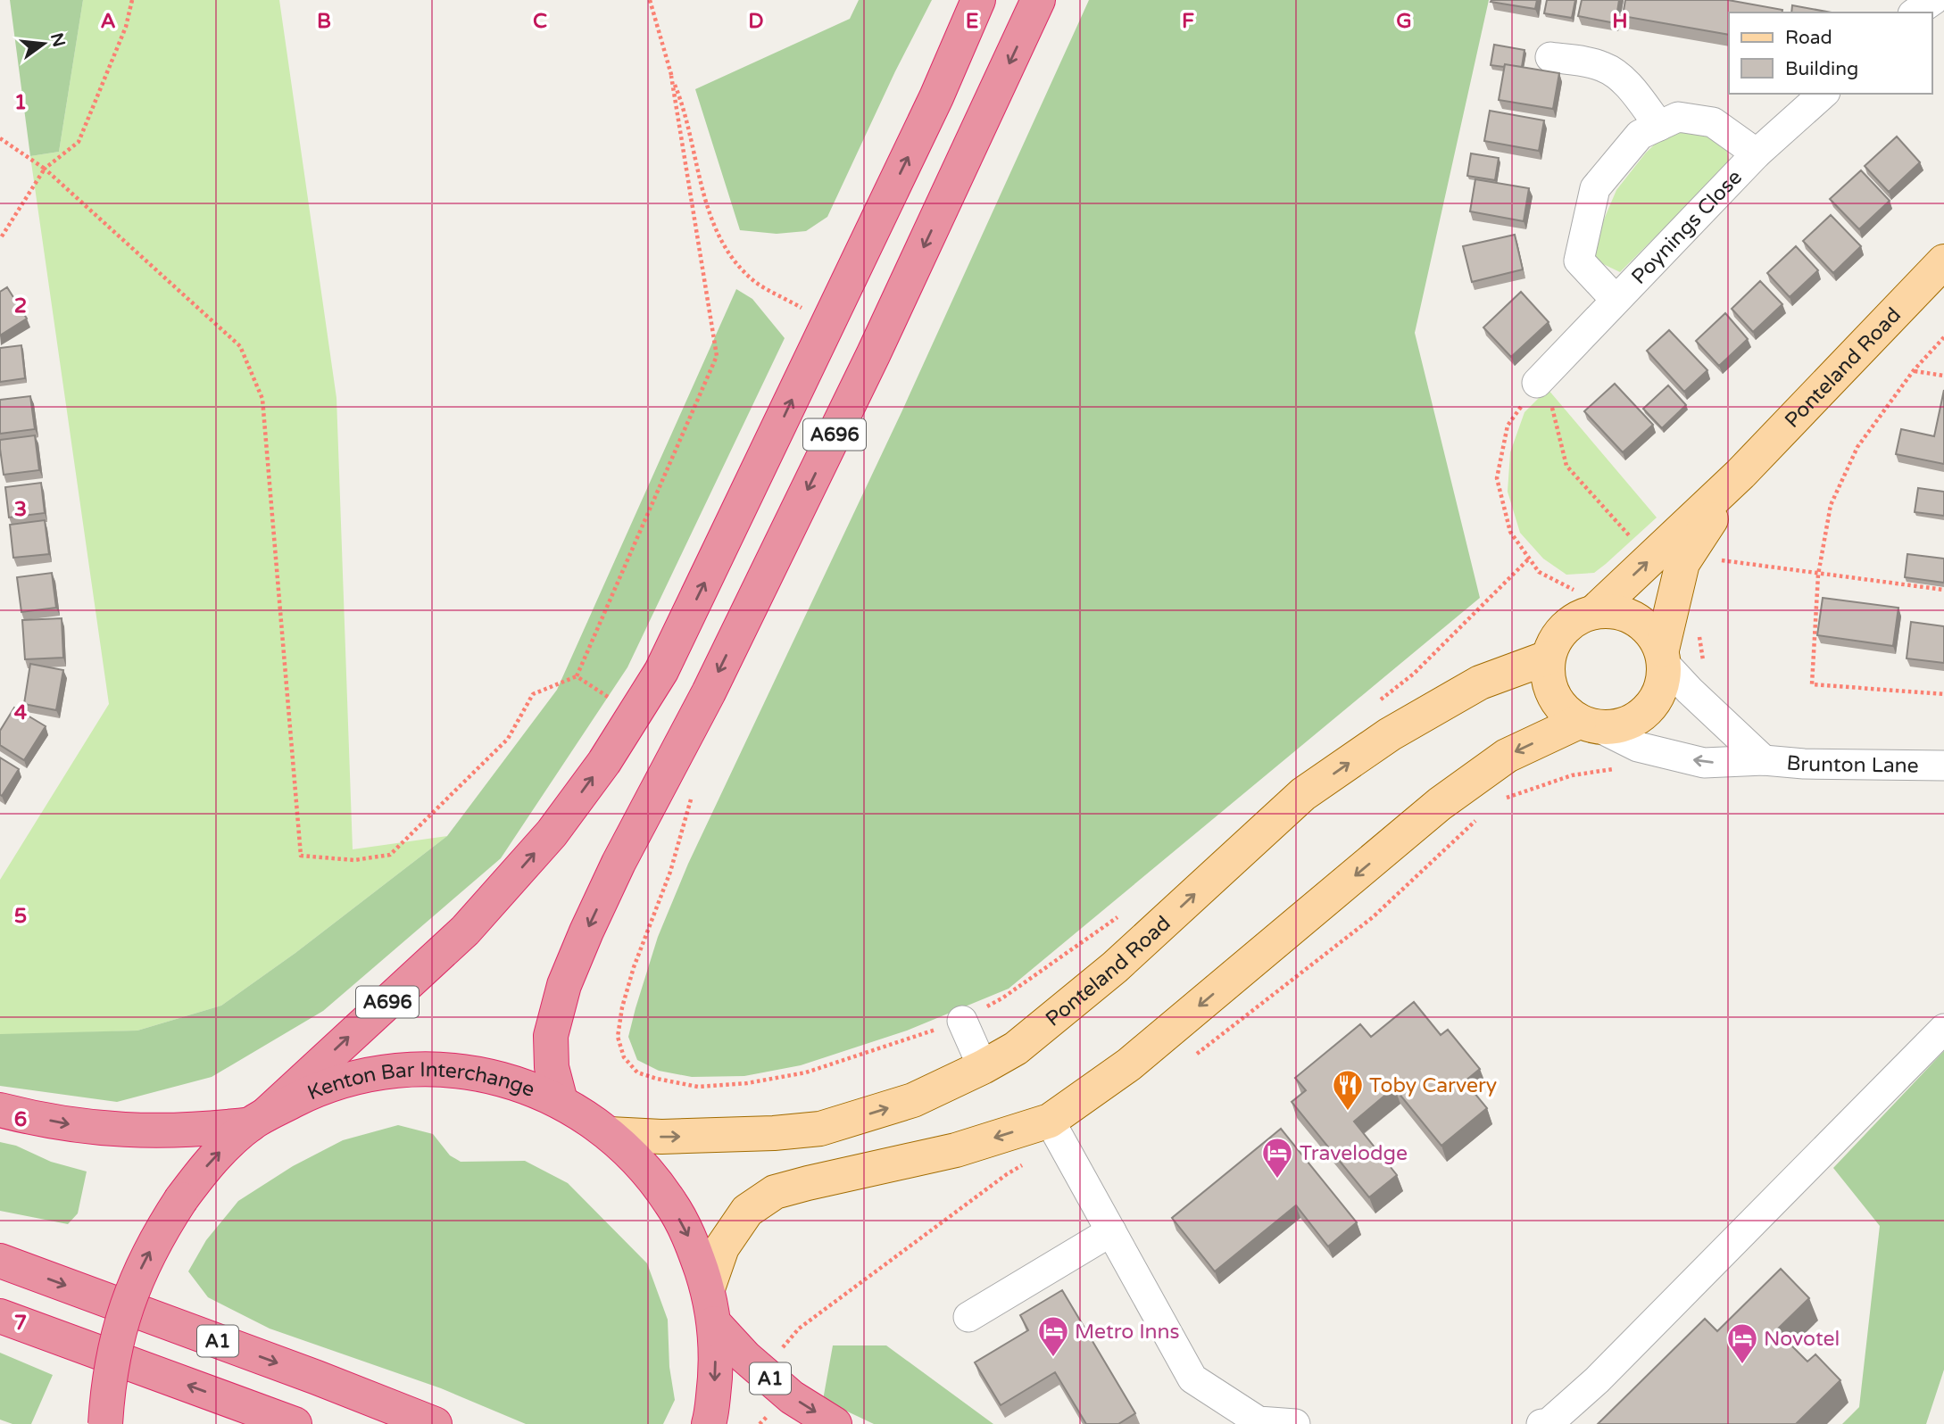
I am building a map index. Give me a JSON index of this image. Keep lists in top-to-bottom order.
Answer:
{
  "streets": {
    "highway": ["A696", "Kenton Bar Interchange", "A1"],
    "main road": ["Ponteland Road"],
    "street": ["Poynings Close", "Brunton Lane"]
  },
  "crossings": [
    ["Ponteland Road", "Brunton Lane"],
    ["Ponteland Road", "Kenton Bar Interchange"],
    ["A696", "Kenton Bar Interchange"],
    ["Kenton Bar Interchange", "A1"]
  ],
  "one_way": ["Brunton Lane"],
  "places": {
    "restaurant": ["Toby Carvery"],
    "hotel": ["Travelodge", "Metro Inns", "Novotel"]
  },
  "legend": ["Road", "Building"],
  "north": "right",
  "grid": {
    "columns": [
      "A",
      "B",
      "C",
      "D",
      "E",
      "F",
      "G",
      "H"
    ],
    "rows": [
      "1",
      "2",
      "3",
      "4",
      "5",
      "6",
      "7"
    ]
  }
}
